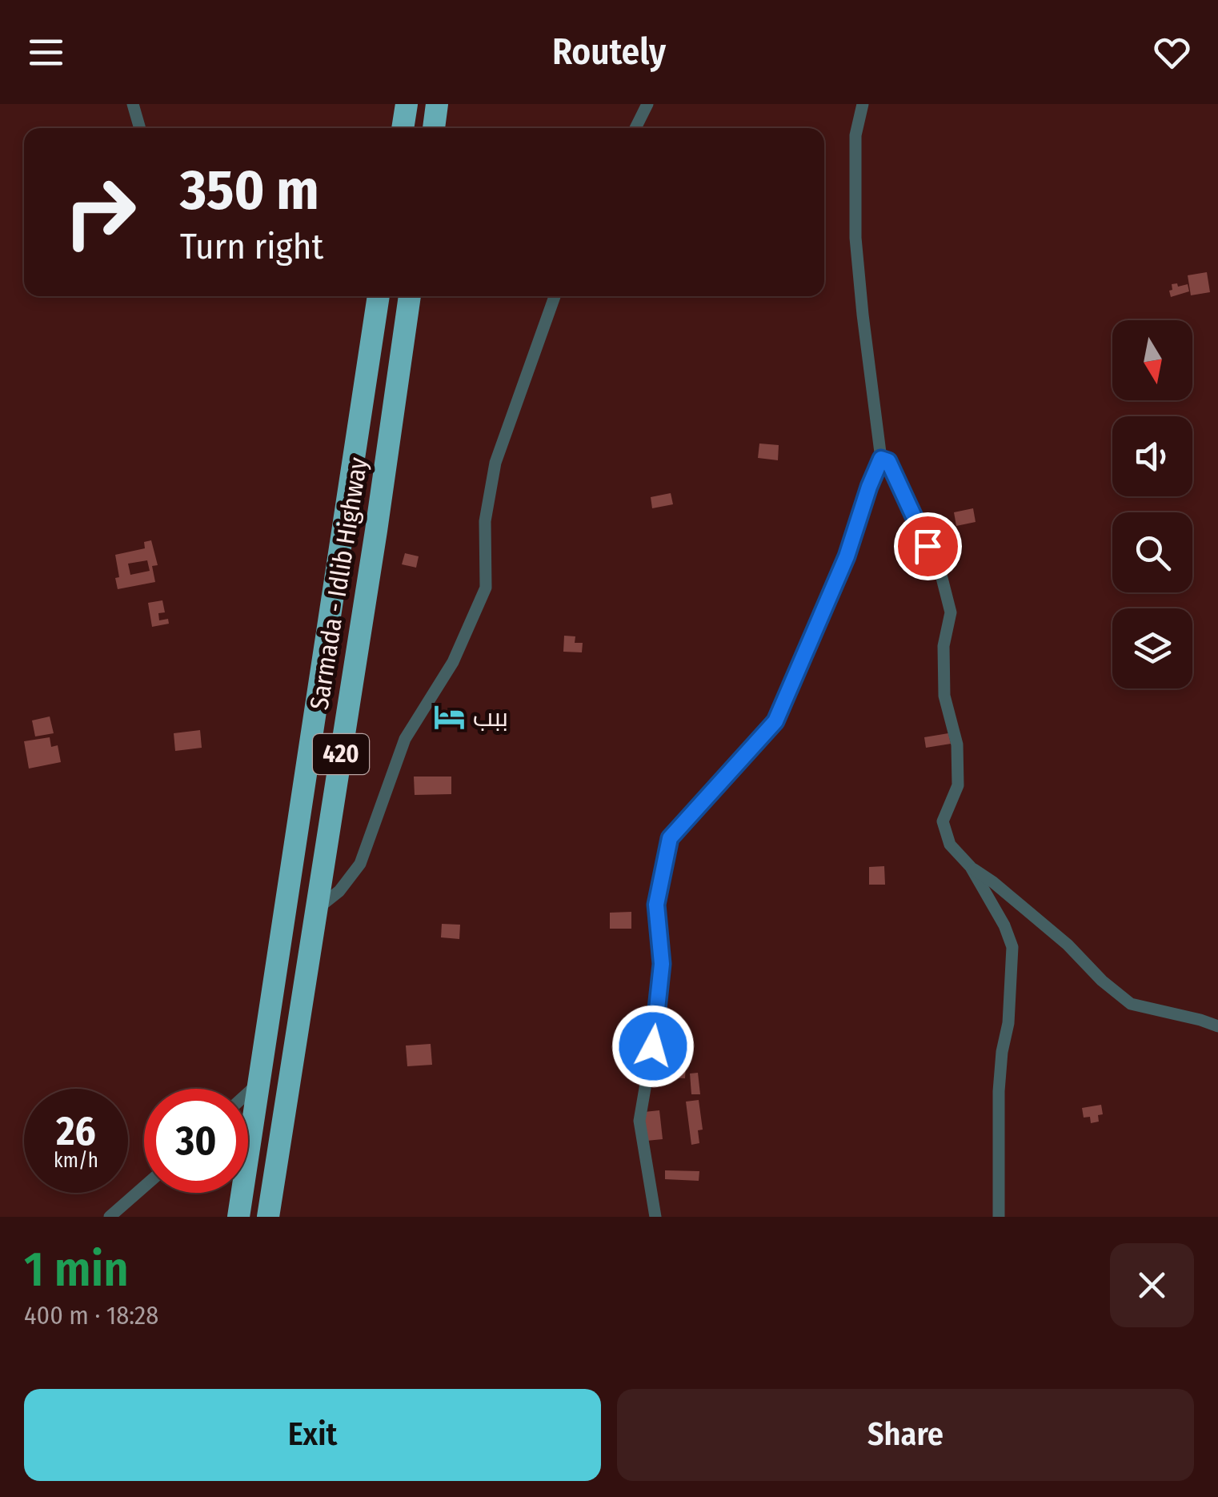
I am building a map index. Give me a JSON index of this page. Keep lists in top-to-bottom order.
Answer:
{
  "streets": {
    "highway": ["Sarmada - Idlib Highway", "420"]
  },
  "places": {
    "hotel": ["ببب"]
  },
  "north": "bottom",
  "page": {
    "header": "Routely",
    "turn": ["350 m", "Turn right"],
    "speed": "26 km/h",
    "limit": "30",
    "heading": ["1 min", "400 m · 18:28"],
    "buttons": ["Exit", "Share"]
  }
}
